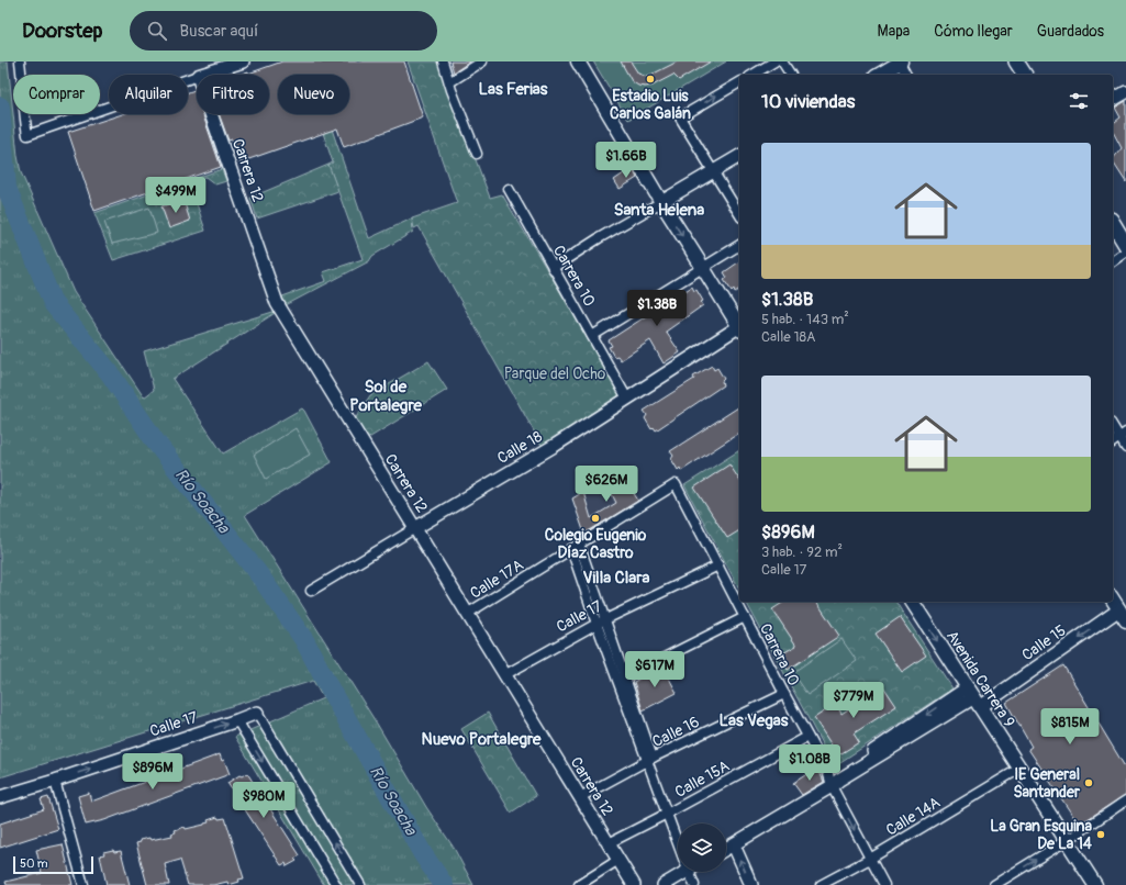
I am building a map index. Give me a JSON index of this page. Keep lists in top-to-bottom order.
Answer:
{
  "streets": {
    "main road": ["Avenida Carrera 9"],
    "street": [
      "Carrera 12",
      "Carrera 10",
      "Calle 18",
      "Calle 17A",
      "Calle 17",
      "Calle 15",
      "Calle 16",
      "Calle 15A",
      "Calle 14A"
    ]
  },
  "crossings": [
    ["Carrera 12", "Calle 18"],
    ["Carrera 12", "Calle 17A"],
    ["Carrera 12", "Calle 17"],
    ["Carrera 12", "Calle 16"],
    ["Carrera 12", "Calle 15A"],
    ["Carrera 10", "Calle 18"],
    ["Carrera 10", "Calle 17A"],
    ["Carrera 10", "Calle 17"],
    ["Carrera 10", "Calle 15"],
    ["Carrera 10", "Calle 16"],
    ["Carrera 10", "Calle 15A"],
    ["Carrera 10", "Calle 14A"],
    ["Calle 15", "Avenida Carrera 9"],
    ["Avenida Carrera 9", "Calle 14A"]
  ],
  "one_way": ["Calle 17", "Calle 15"],
  "districts": [
    "Las Ferias",
    "Santa Helena",
    "Sol de Portalegre",
    "Villa Clara",
    "Las Vegas",
    "Nuevo Portalegre"
  ],
  "water": ["Río Soacha"],
  "parks": ["Parque del Ocho"],
  "places": [
    "Estadio Luis Carlos Galán",
    "Colegio Eugenio Díaz Castro",
    "IE General Santander",
    "La Gran Esquina De La 14"
  ],
  "scale_bar": "50 m",
  "page": {
    "header": "Doorstep",
    "search": "Buscar aquí",
    "nav": ["Mapa", "Cómo llegar", "Guardados"],
    "chip": [
      "Comprar",
      "Alquilar",
      "Filtros",
      "Nuevo"
    ],
    "heading": "10 viviendas",
    "list": [
      {
        "name": "$1.38B",
        "note": "5 hab. · 143 m² · Calle 18A"
      },
      {
        "name": "$896M",
        "note": "3 hab. · 92 m² · Calle 17"
      }
    ],
    "price": [
      "$1.66B",
      "$499M",
      "$1.38B",
      "$626M",
      "$617M",
      "$779M",
      "$815M",
      "$1.08B",
      "$896M",
      "$980M"
    ],
    "scale": "50 m"
  }
}
